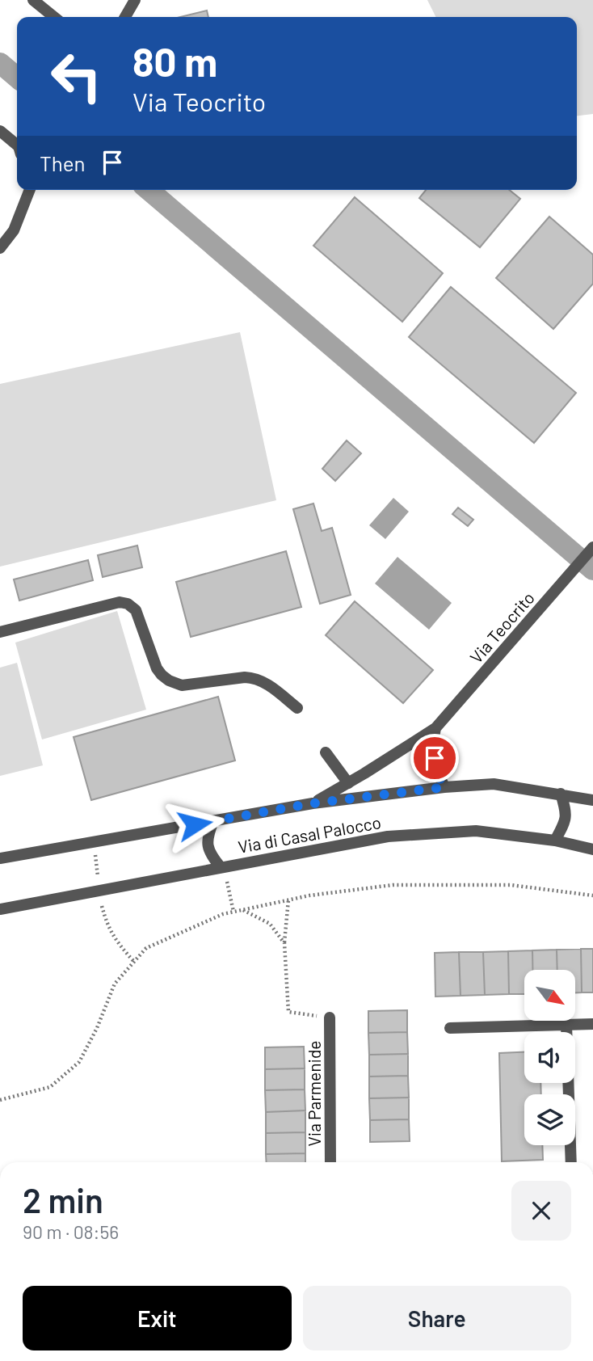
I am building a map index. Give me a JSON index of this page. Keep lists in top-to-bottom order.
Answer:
{
  "streets": {
    "street": ["Via Teocrito", "Via di Casal Palocco", "Via Parmenide"]
  },
  "crossings": [
    ["Via Teocrito", "Via di Casal Palocco"]
  ],
  "north": "bottom right",
  "page": {
    "turn": ["80 m", "Via Teocrito"],
    "then": "Then",
    "heading": ["2 min", "90 m · 08:56"],
    "buttons": ["Exit", "Share"]
  }
}
